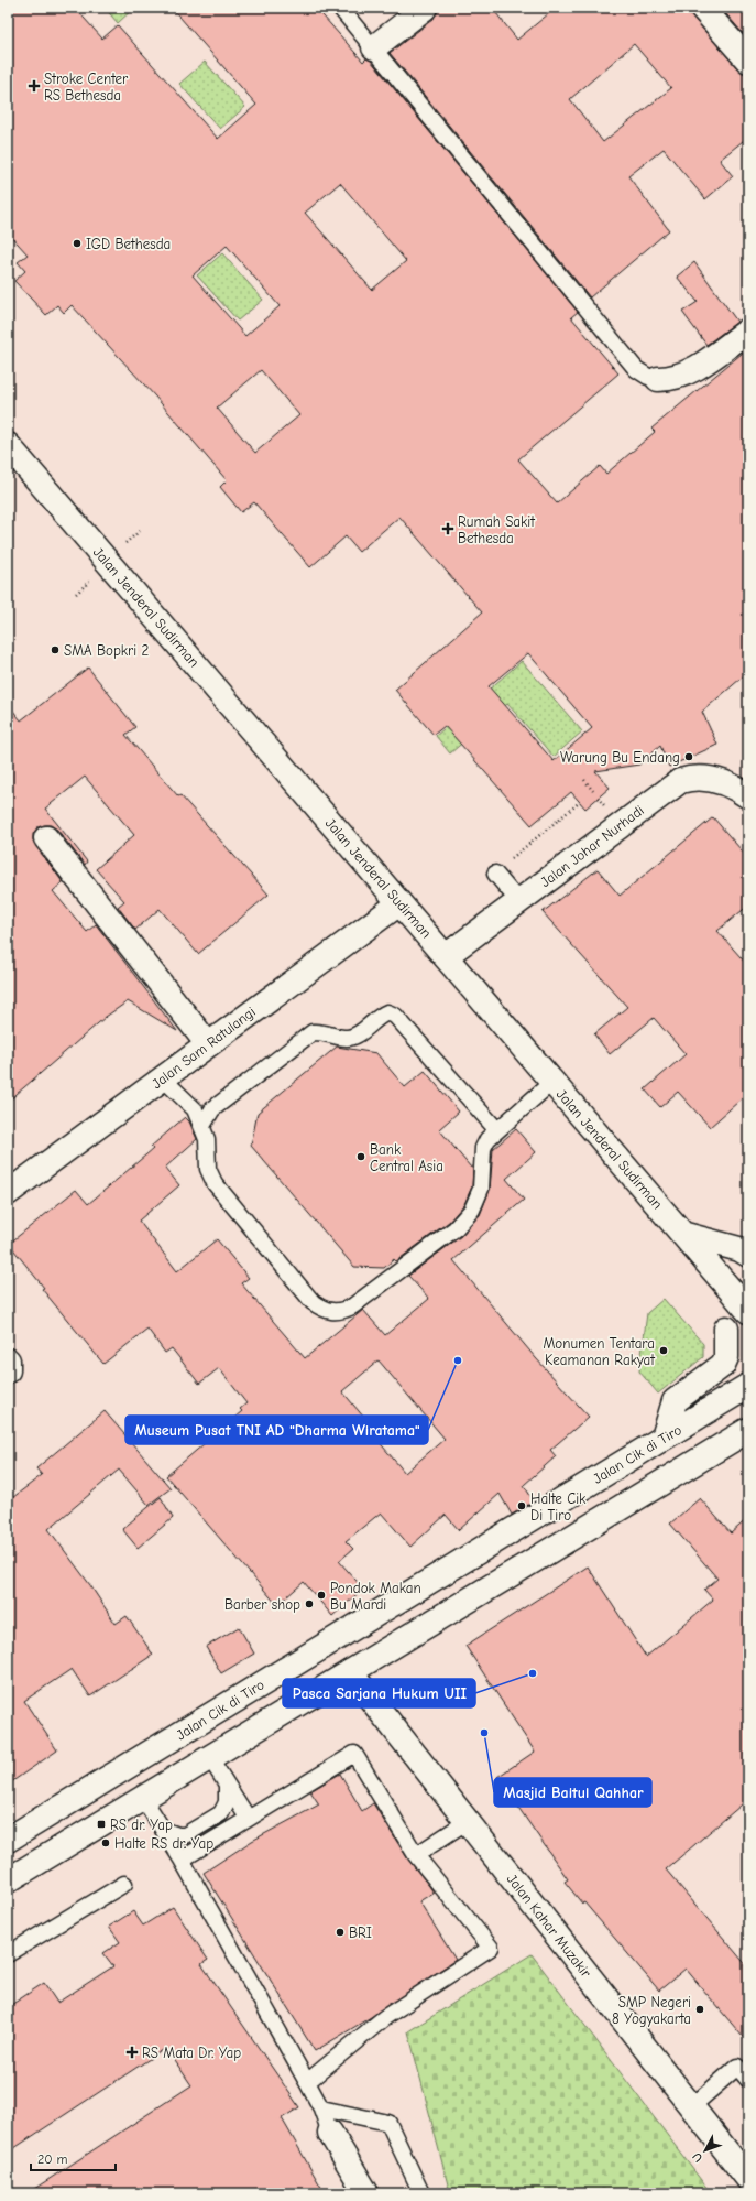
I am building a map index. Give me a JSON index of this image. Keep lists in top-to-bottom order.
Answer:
{
  "streets": {
    "main road": [
      "Jalan Jenderal Sudirman",
      "Jalan Johar Nurhadi",
      "Jalan Sam Ratulangi",
      "Jalan Cik di Tiro",
      "Jalan Kahar Muzakir"
    ]
  },
  "crossings": [
    ["Jalan Jenderal Sudirman", "Jalan Johar Nurhadi"],
    ["Jalan Jenderal Sudirman", "Jalan Sam Ratulangi"],
    ["Jalan Cik di Tiro", "Jalan Kahar Muzakir"]
  ],
  "places": {
    "health": ["Stroke Center RS Bethesda", "Rumah Sakit Bethesda", "RS Mata Dr. Yap"],
    "other": [
      "IGD Bethesda",
      "SMA Bopkri 2",
      "Warung Bu Endang",
      "Bank Central Asia",
      "Monumen Tentara Keamanan Rakyat",
      "Museum Pusat TNI AD \"Dharma Wiratama\"",
      "Halte Cik Di Tiro",
      "Pondok Makan Bu Mardi",
      "Barber shop",
      "Pasca Sarjana Hukum UII",
      "Masjid Baitul Qahhar",
      "Halte RS dr. Yap",
      "BRI",
      "SMP Negeri 8 Yogyakarta"
    ],
    "transit": ["RS dr. Yap"]
  },
  "scale_bar": "20 m",
  "north": "bottom left"
}
